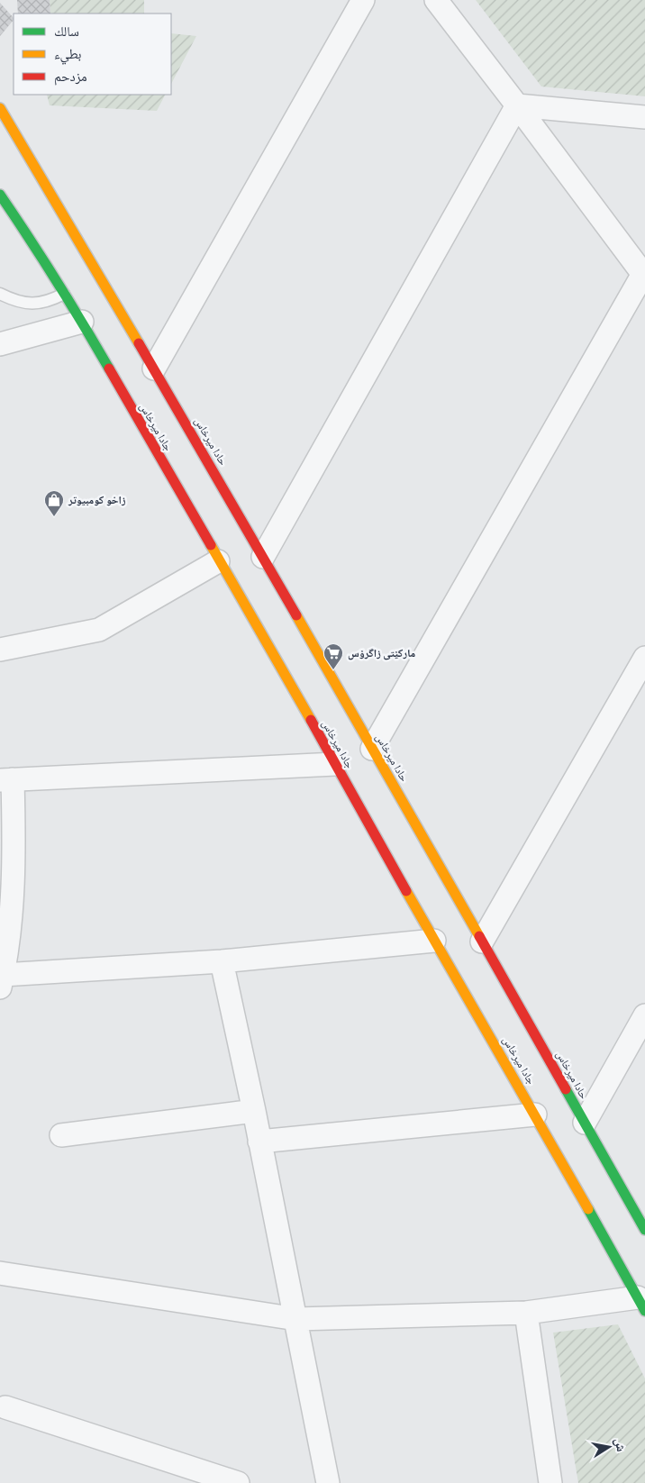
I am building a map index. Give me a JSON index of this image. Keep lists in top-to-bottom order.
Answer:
{
  "streets": {
    "main road": ["جادا ميرخاس", "حادا ميرخاس"]
  },
  "places": {
    "shop": ["زاخو كومبيوتر"],
    "supermarket": ["مارکێتی زاگرۆس"]
  },
  "legend": ["سالك", "بطيء", "مزدحم"],
  "north": "right"
}
